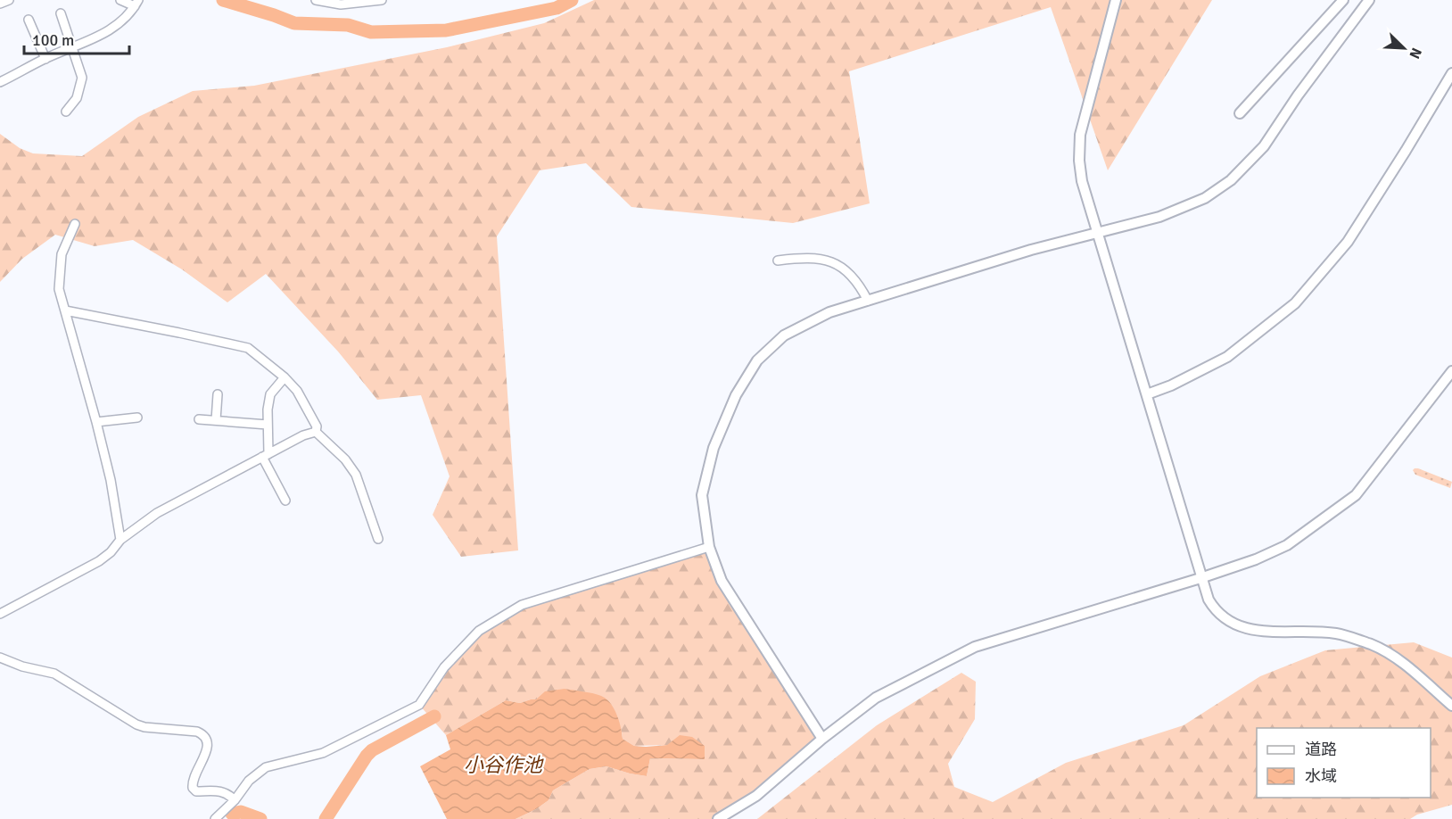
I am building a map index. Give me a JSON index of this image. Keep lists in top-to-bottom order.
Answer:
{
  "water": ["小谷作池"],
  "legend": ["道路", "水域"],
  "scale_bar": "100 m",
  "north": "bottom right"
}
